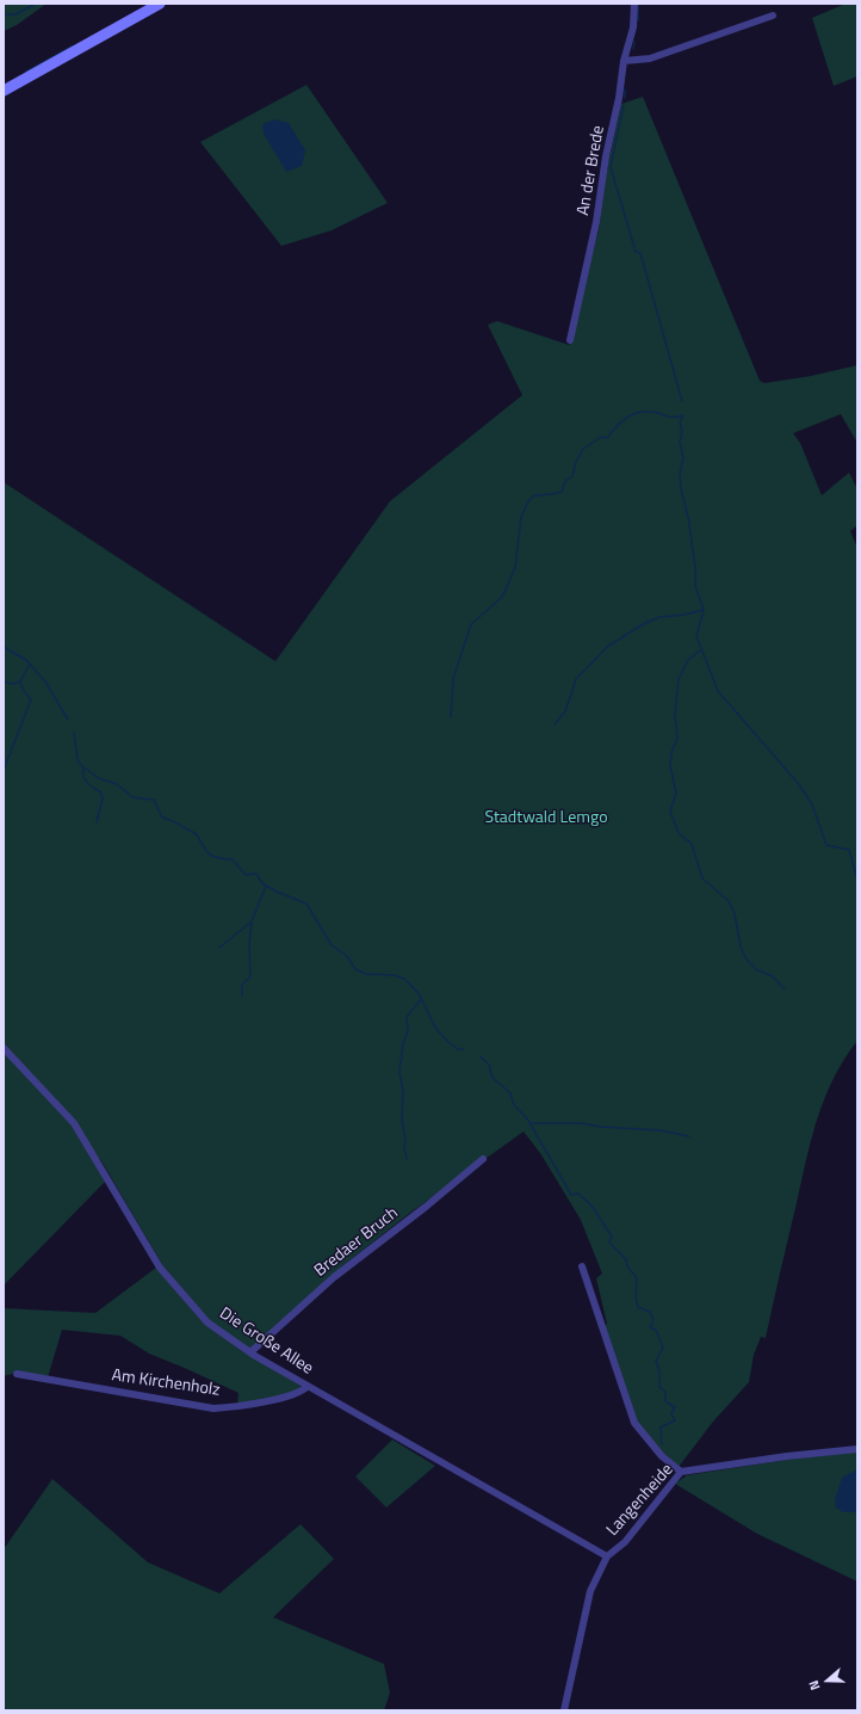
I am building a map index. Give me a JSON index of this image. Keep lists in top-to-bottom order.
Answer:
{
  "streets": {
    "street": [
      "An der Brede",
      "Bredaer Bruch",
      "Die Große Allee",
      "Am Kirchenholz",
      "Langenheide"
    ]
  },
  "crossings": [
    ["Bredaer Bruch", "Die Große Allee"],
    ["Die Große Allee", "Am Kirchenholz"],
    ["Die Große Allee", "Langenheide"]
  ],
  "parks": ["Stadtwald Lemgo"],
  "north": "left"
}
